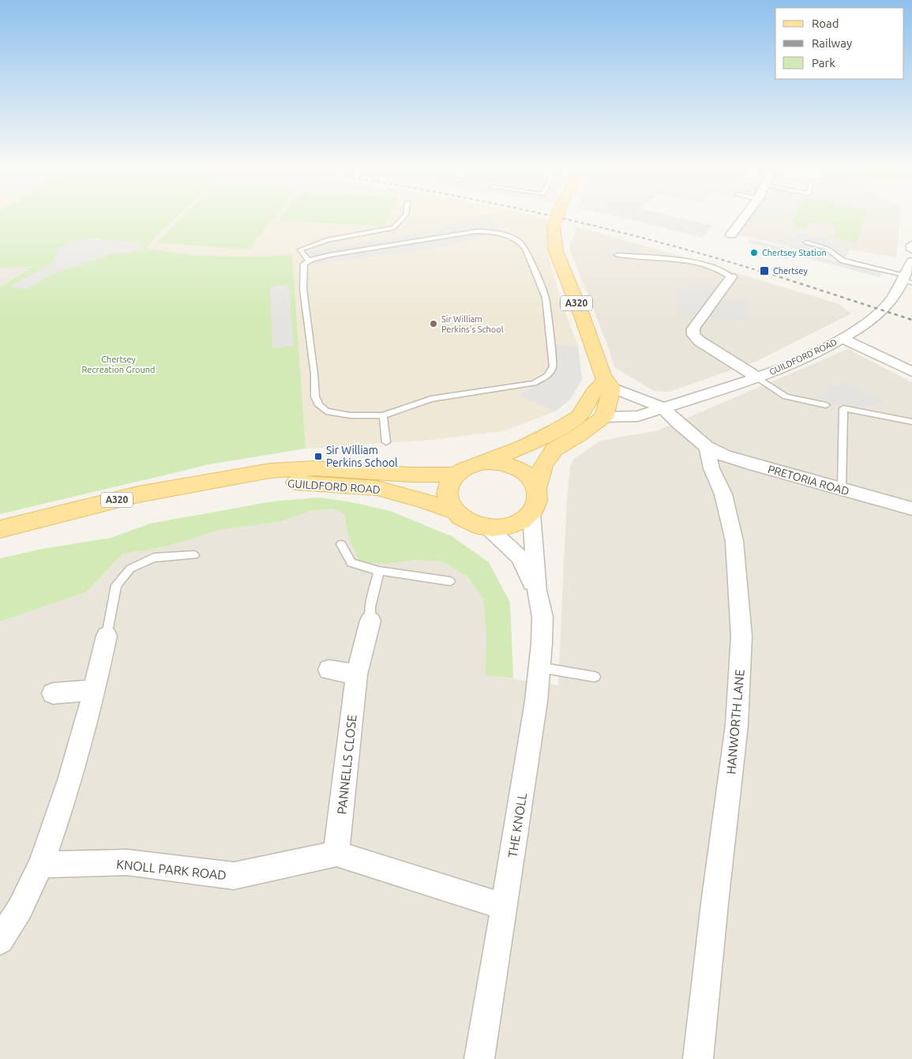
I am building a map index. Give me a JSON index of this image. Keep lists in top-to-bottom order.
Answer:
{
  "streets": {
    "main road": ["A320", "GUILDFORD ROAD"],
    "street": [
      "PRETORIA ROAD",
      "HANWORTH LANE",
      "PANNELLS CLOSE",
      "THE KNOLL",
      "KNOLL PARK ROAD"
    ]
  },
  "crossings": [
    ["A320", "GUILDFORD ROAD"],
    ["A320", "THE KNOLL"],
    ["GUILDFORD ROAD", "THE KNOLL"],
    ["PRETORIA ROAD", "HANWORTH LANE"],
    ["PANNELLS CLOSE", "KNOLL PARK ROAD"],
    ["THE KNOLL", "KNOLL PARK ROAD"]
  ],
  "parks": ["Chertsey Recreation Ground"],
  "places": {
    "other": ["Chertsey Station", "Sir William Perkins's School"],
    "transit": ["Chertsey", "Sir William Perkins School"]
  },
  "legend": ["Road", "Railway", "Park"]
}
